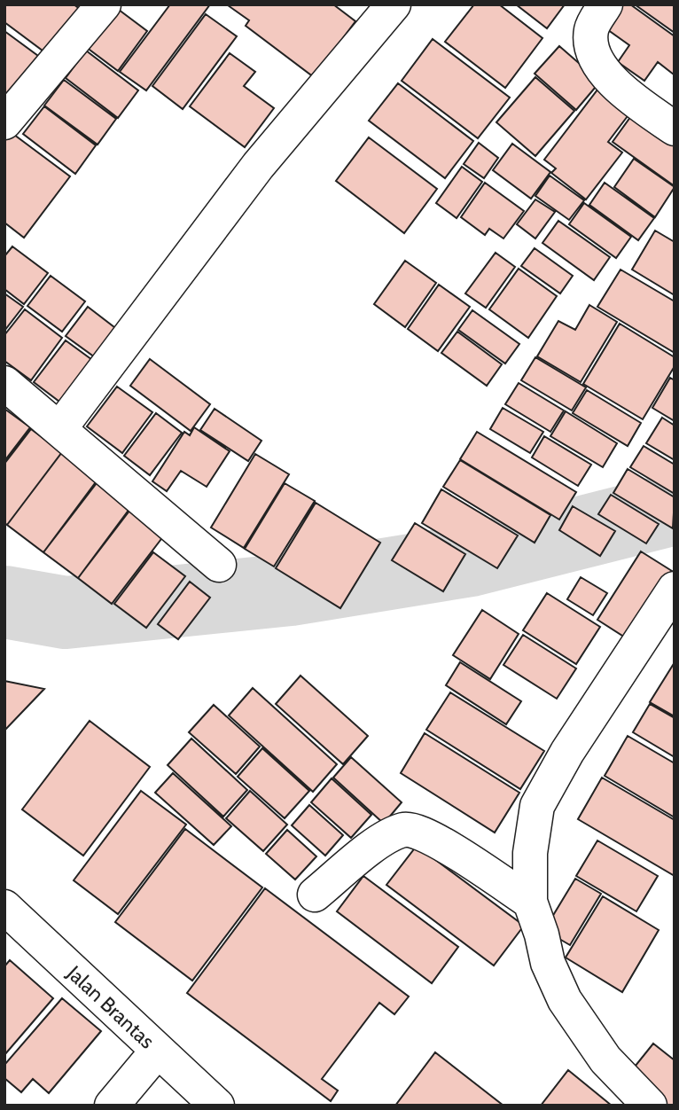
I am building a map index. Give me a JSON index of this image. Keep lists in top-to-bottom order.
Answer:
{
  "streets": {
    "street": ["Jalan Brantas"]
  }
}
